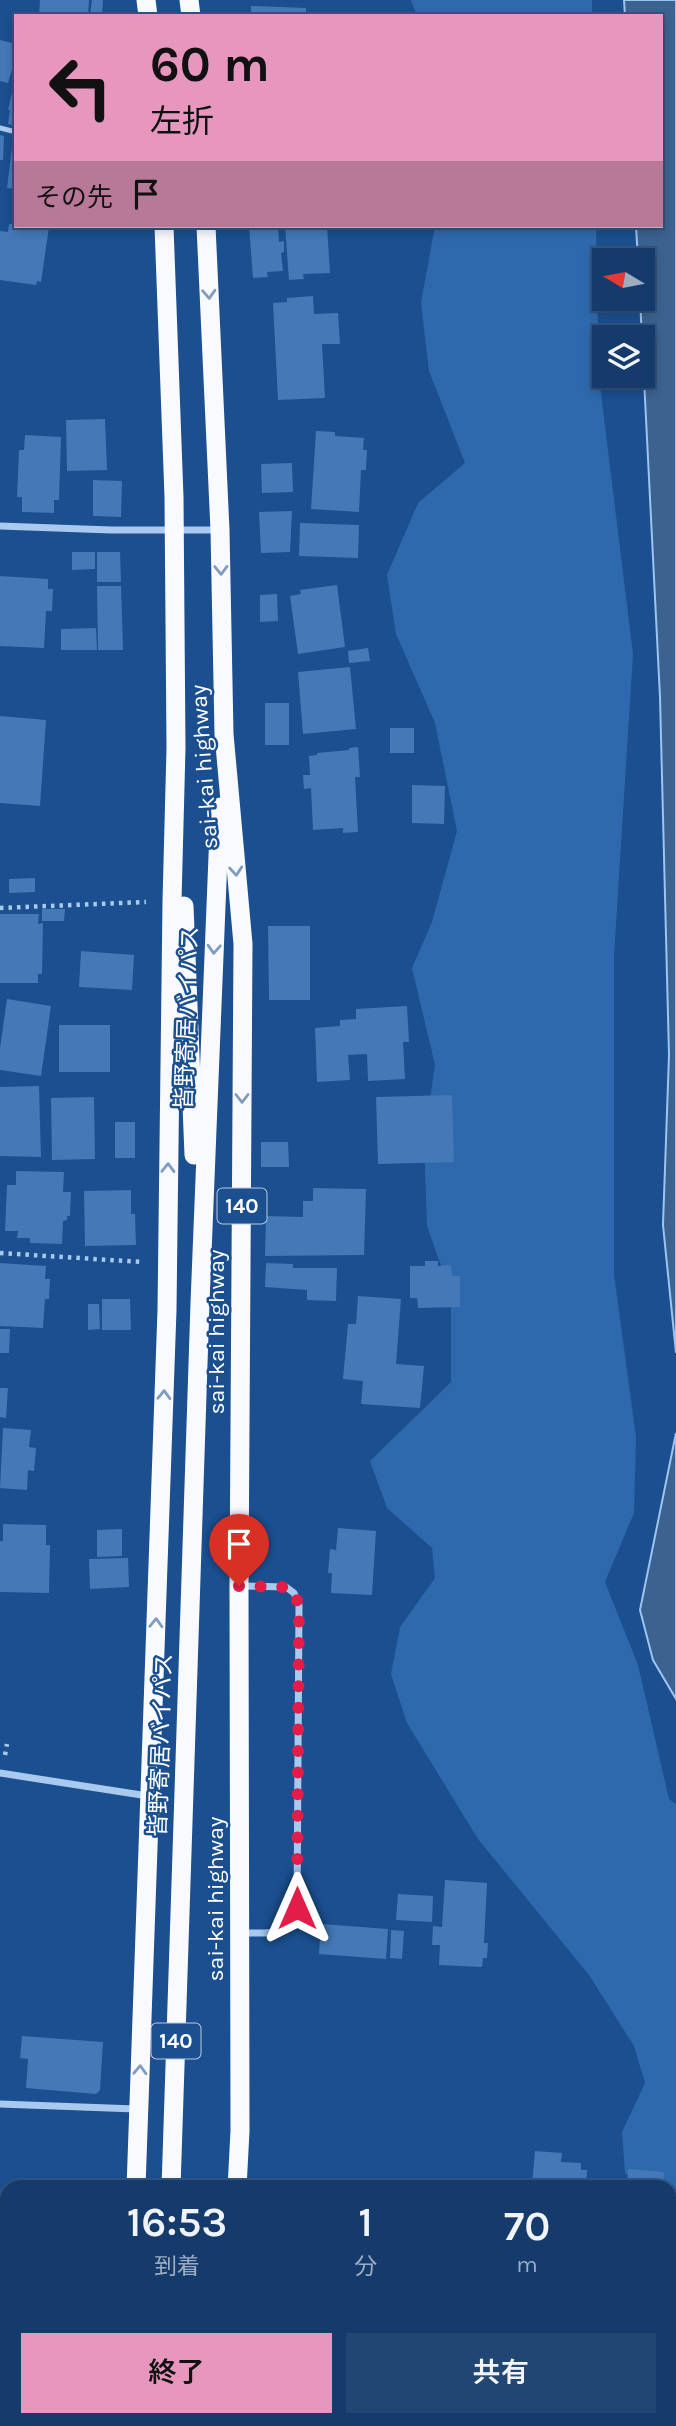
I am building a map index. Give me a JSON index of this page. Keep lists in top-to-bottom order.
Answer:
{
  "streets": {
    "highway": ["sai-kai highway", "皆野寄居バイパス", "140"]
  },
  "crossings": [
    ["sai-kai highway", "皆野寄居バイパス"]
  ],
  "north": "left",
  "page": {
    "turn": ["60 m", "左折"],
    "then": "その先",
    "eta": [
      "16:53",
      "到着",
      "1",
      "分",
      "70",
      "m"
    ],
    "buttons": ["終了", "共有"]
  }
}
